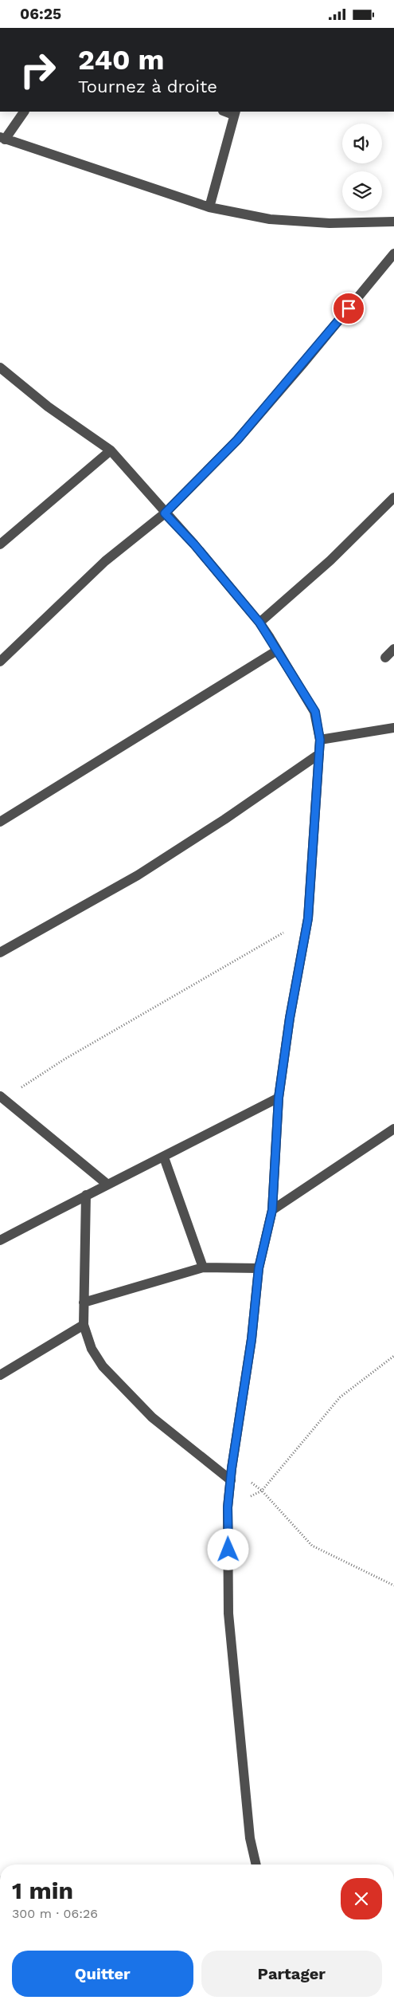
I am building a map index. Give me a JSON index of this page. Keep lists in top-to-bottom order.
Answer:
{
  "page": {
    "status": "06:25",
    "turn": ["240 m", "Tournez à droite"],
    "heading": ["1 min", "300 m · 06:26"],
    "buttons": ["Quitter", "Partager"]
  }
}
